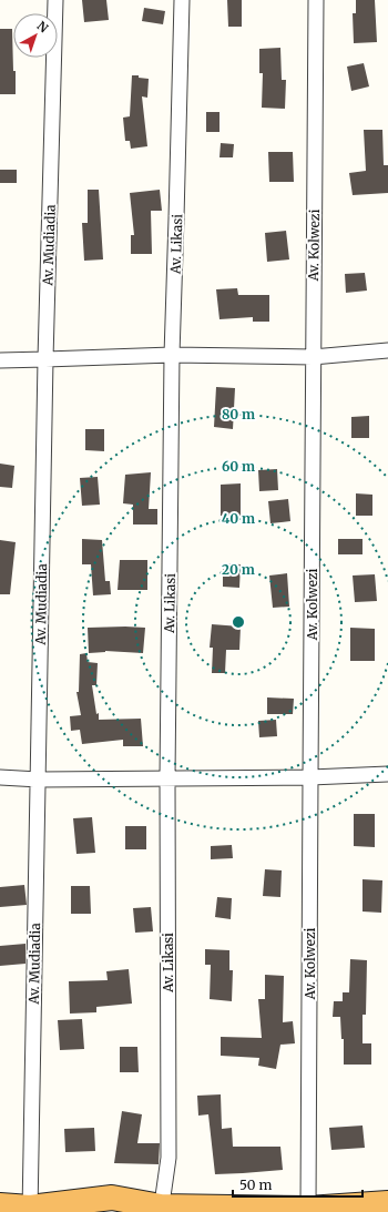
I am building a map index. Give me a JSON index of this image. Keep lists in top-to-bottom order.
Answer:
{
  "streets": {
    "street": ["Av. Likasi", "Av. Mudiadia", "Av. Kolwezi"]
  },
  "scale_bar": "50 m",
  "north": "top right",
  "rings": [
    "80 m",
    "60 m",
    "40 m",
    "20 m"
  ]
}
